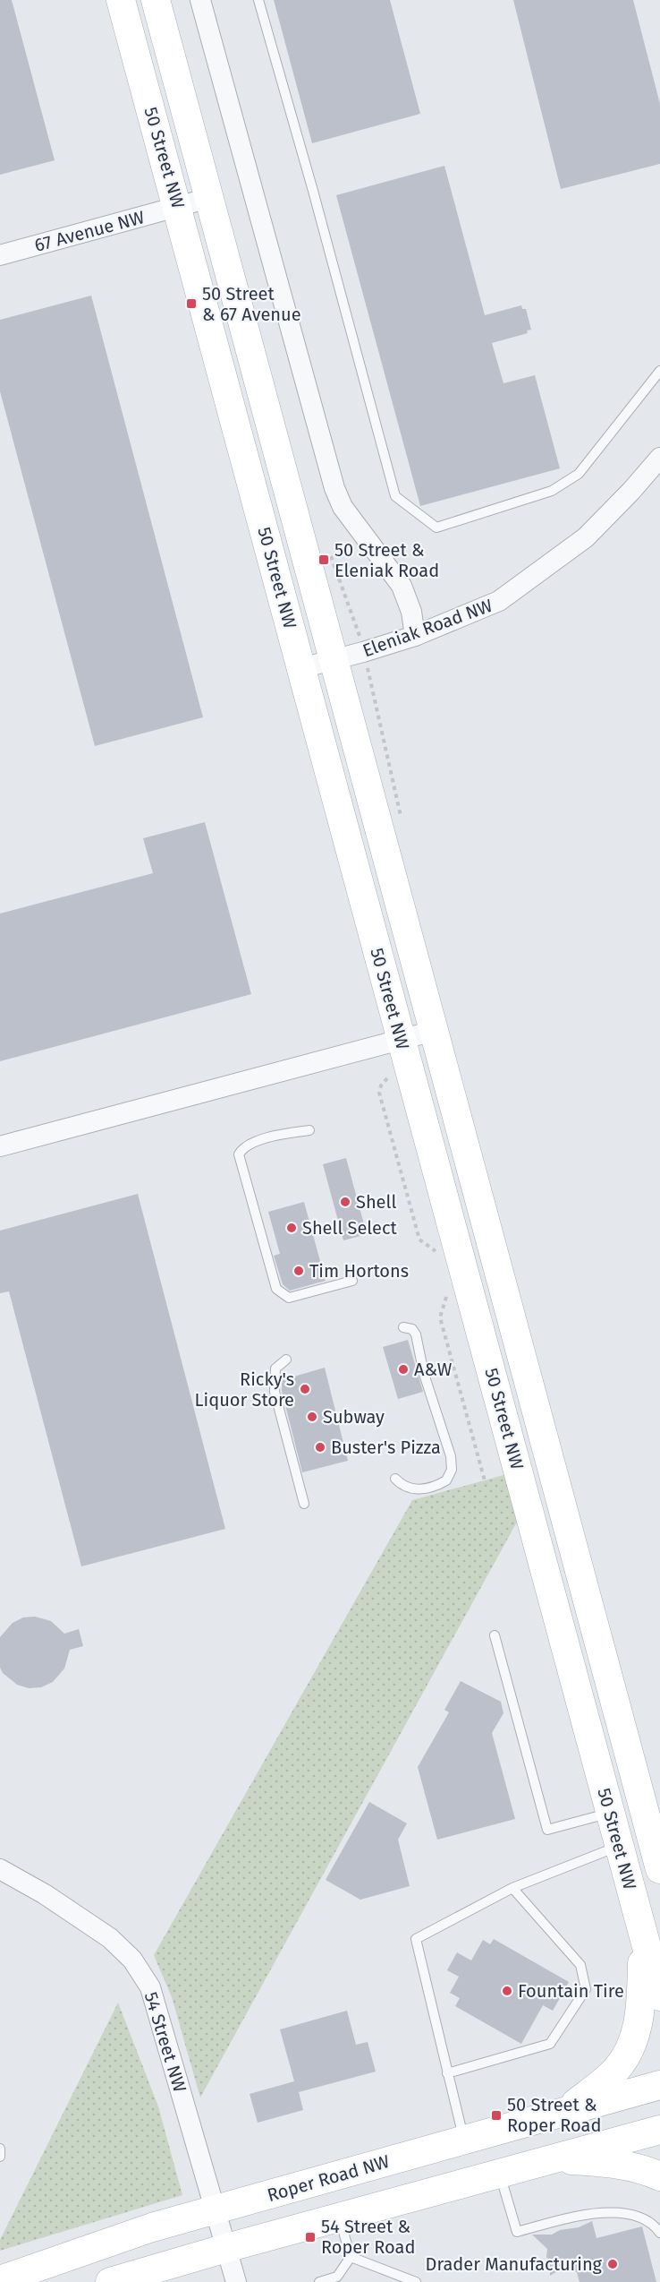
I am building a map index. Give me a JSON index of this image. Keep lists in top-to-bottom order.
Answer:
{
  "streets": {
    "main road": ["50 Street NW", "Roper Road NW"],
    "street": ["67 Avenue NW", "Eleniak Road NW", "54 Street NW"]
  },
  "crossings": [
    ["50 Street NW", "67 Avenue NW"],
    ["50 Street NW", "Eleniak Road NW"],
    ["54 Street NW", "Roper Road NW"]
  ],
  "places": {
    "transit": [
      "50 Street & 67 Avenue",
      "50 Street & Eleniak Road",
      "50 Street & Roper Road",
      "54 Street & Roper Road"
    ],
    "other": [
      "Shell",
      "Shell Select",
      "Tim Hortons",
      "A&W",
      "Ricky's Liquor Store",
      "Subway",
      "Buster's Pizza",
      "Fountain Tire",
      "Drader Manufacturing"
    ]
  }
}
